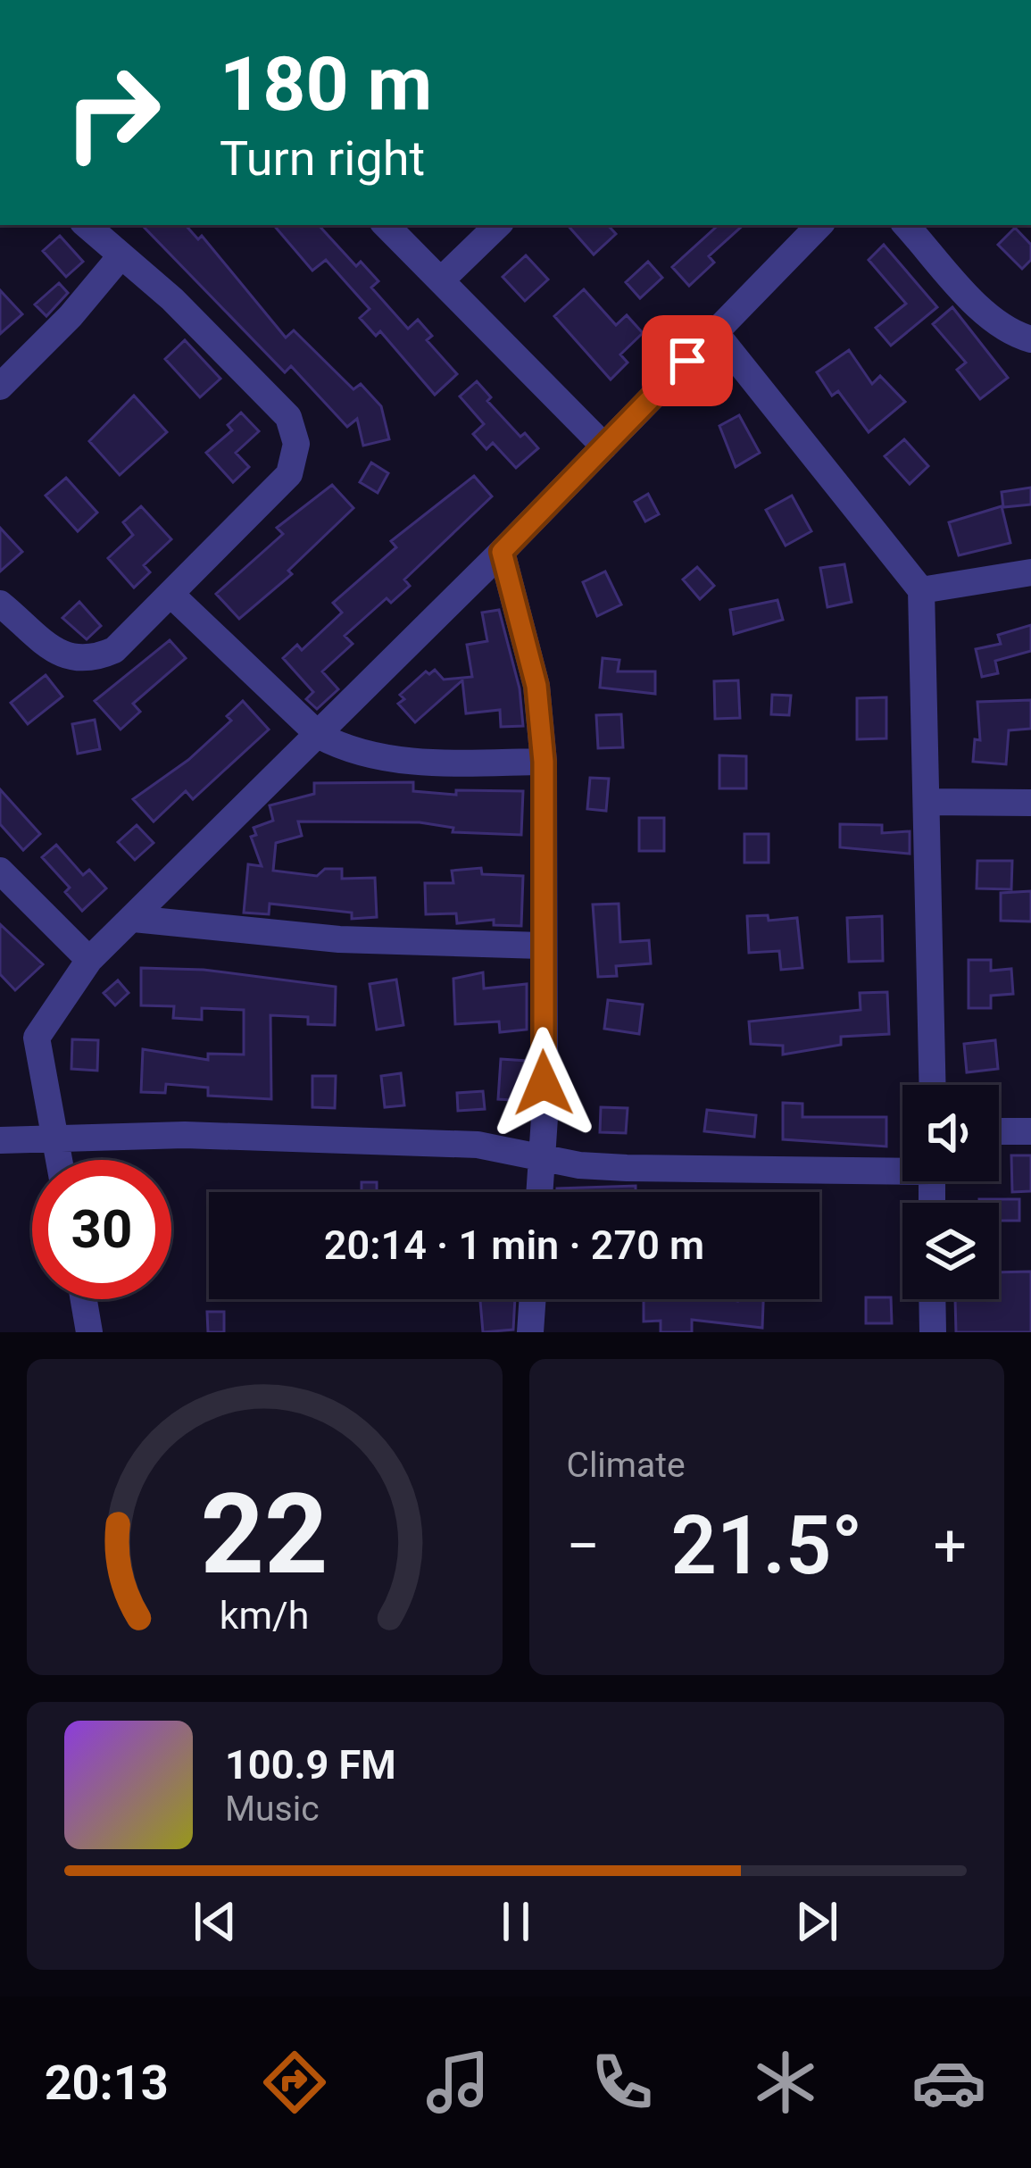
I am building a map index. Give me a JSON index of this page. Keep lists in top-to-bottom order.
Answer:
{
  "page": {
    "turn": ["180 m", "Turn right"],
    "limit": "30",
    "trip": "20:14 · 1 min · 270 m",
    "tile": "Climate",
    "heat": ["−", "21.5°", "+"],
    "song": ["100.9 FM", "Music"],
    "tabs": "20:13",
    "gauge": ["22", "km/h"]
  }
}
